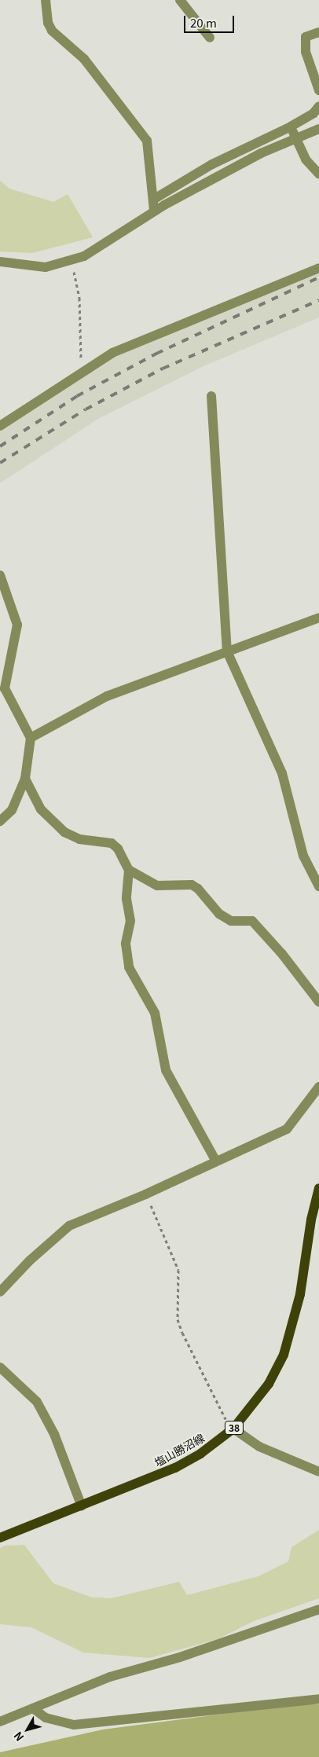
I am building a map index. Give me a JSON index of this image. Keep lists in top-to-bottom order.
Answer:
{
  "streets": {
    "main road": ["38", "塩山勝沼線"]
  },
  "scale_bar": "20 m",
  "north": "bottom left"
}
